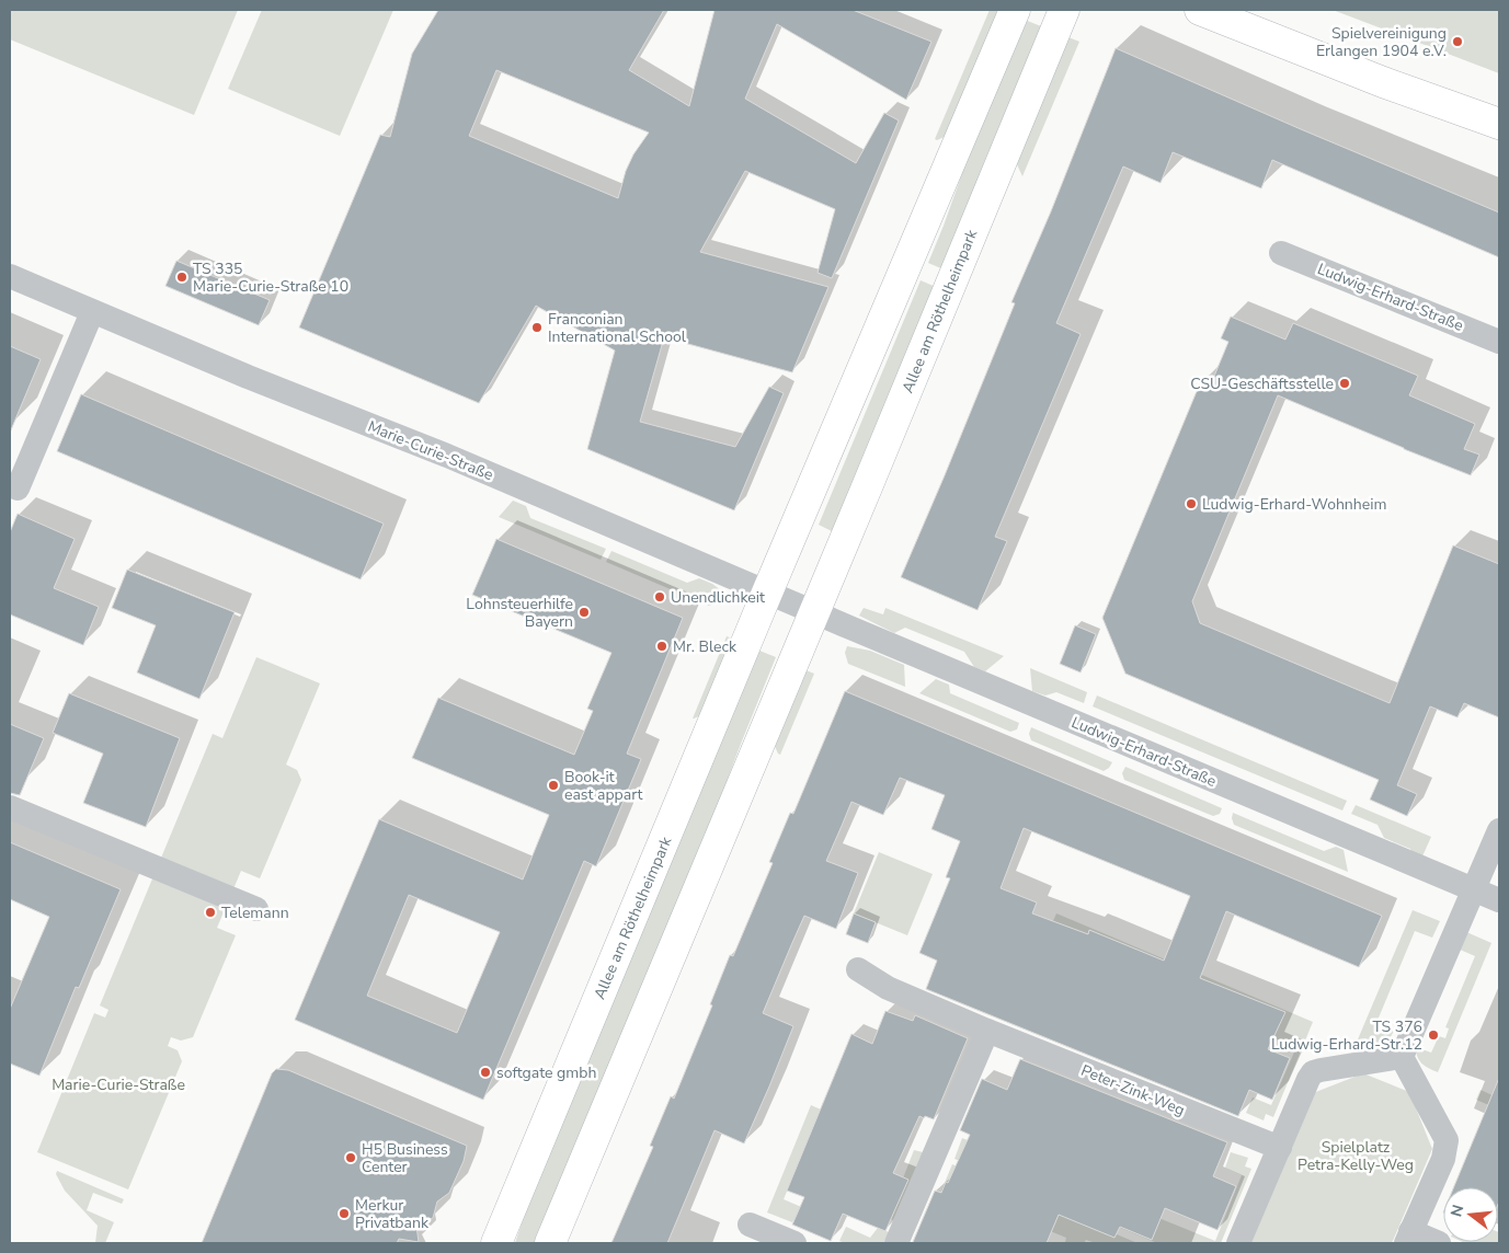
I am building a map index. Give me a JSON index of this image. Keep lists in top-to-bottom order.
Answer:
{
  "streets": {
    "street": [
      "Ludwig-Erhard-Straße",
      "Allee am Röthelheimpark",
      "Marie-Curie-Straße",
      "Peter-Zink-Weg"
    ]
  },
  "crossings": [
    ["Ludwig-Erhard-Straße", "Allee am Röthelheimpark"],
    ["Allee am Röthelheimpark", "Marie-Curie-Straße"]
  ],
  "parks": ["Marie-Curie-Straße", "Spielplatz Petra-Kelly-Weg"],
  "places": [
    "Spielvereinigung Erlangen 1904 e.V.",
    "TS 335 Marie-Curie-Straße 10",
    "Franconian International School",
    "CSU-Geschäftsstelle",
    "Ludwig-Erhard-Wohnheim",
    "Unendlichkeit",
    "Lohnsteuerhilfe Bayern",
    "Mr. Bleck",
    "Book-it east appart",
    "Telemann",
    "TS 376 Ludwig-Erhard-Str.12",
    "softgate gmbh",
    "H5 Business Center",
    "Merkur Privatbank"
  ],
  "north": "left"
}
